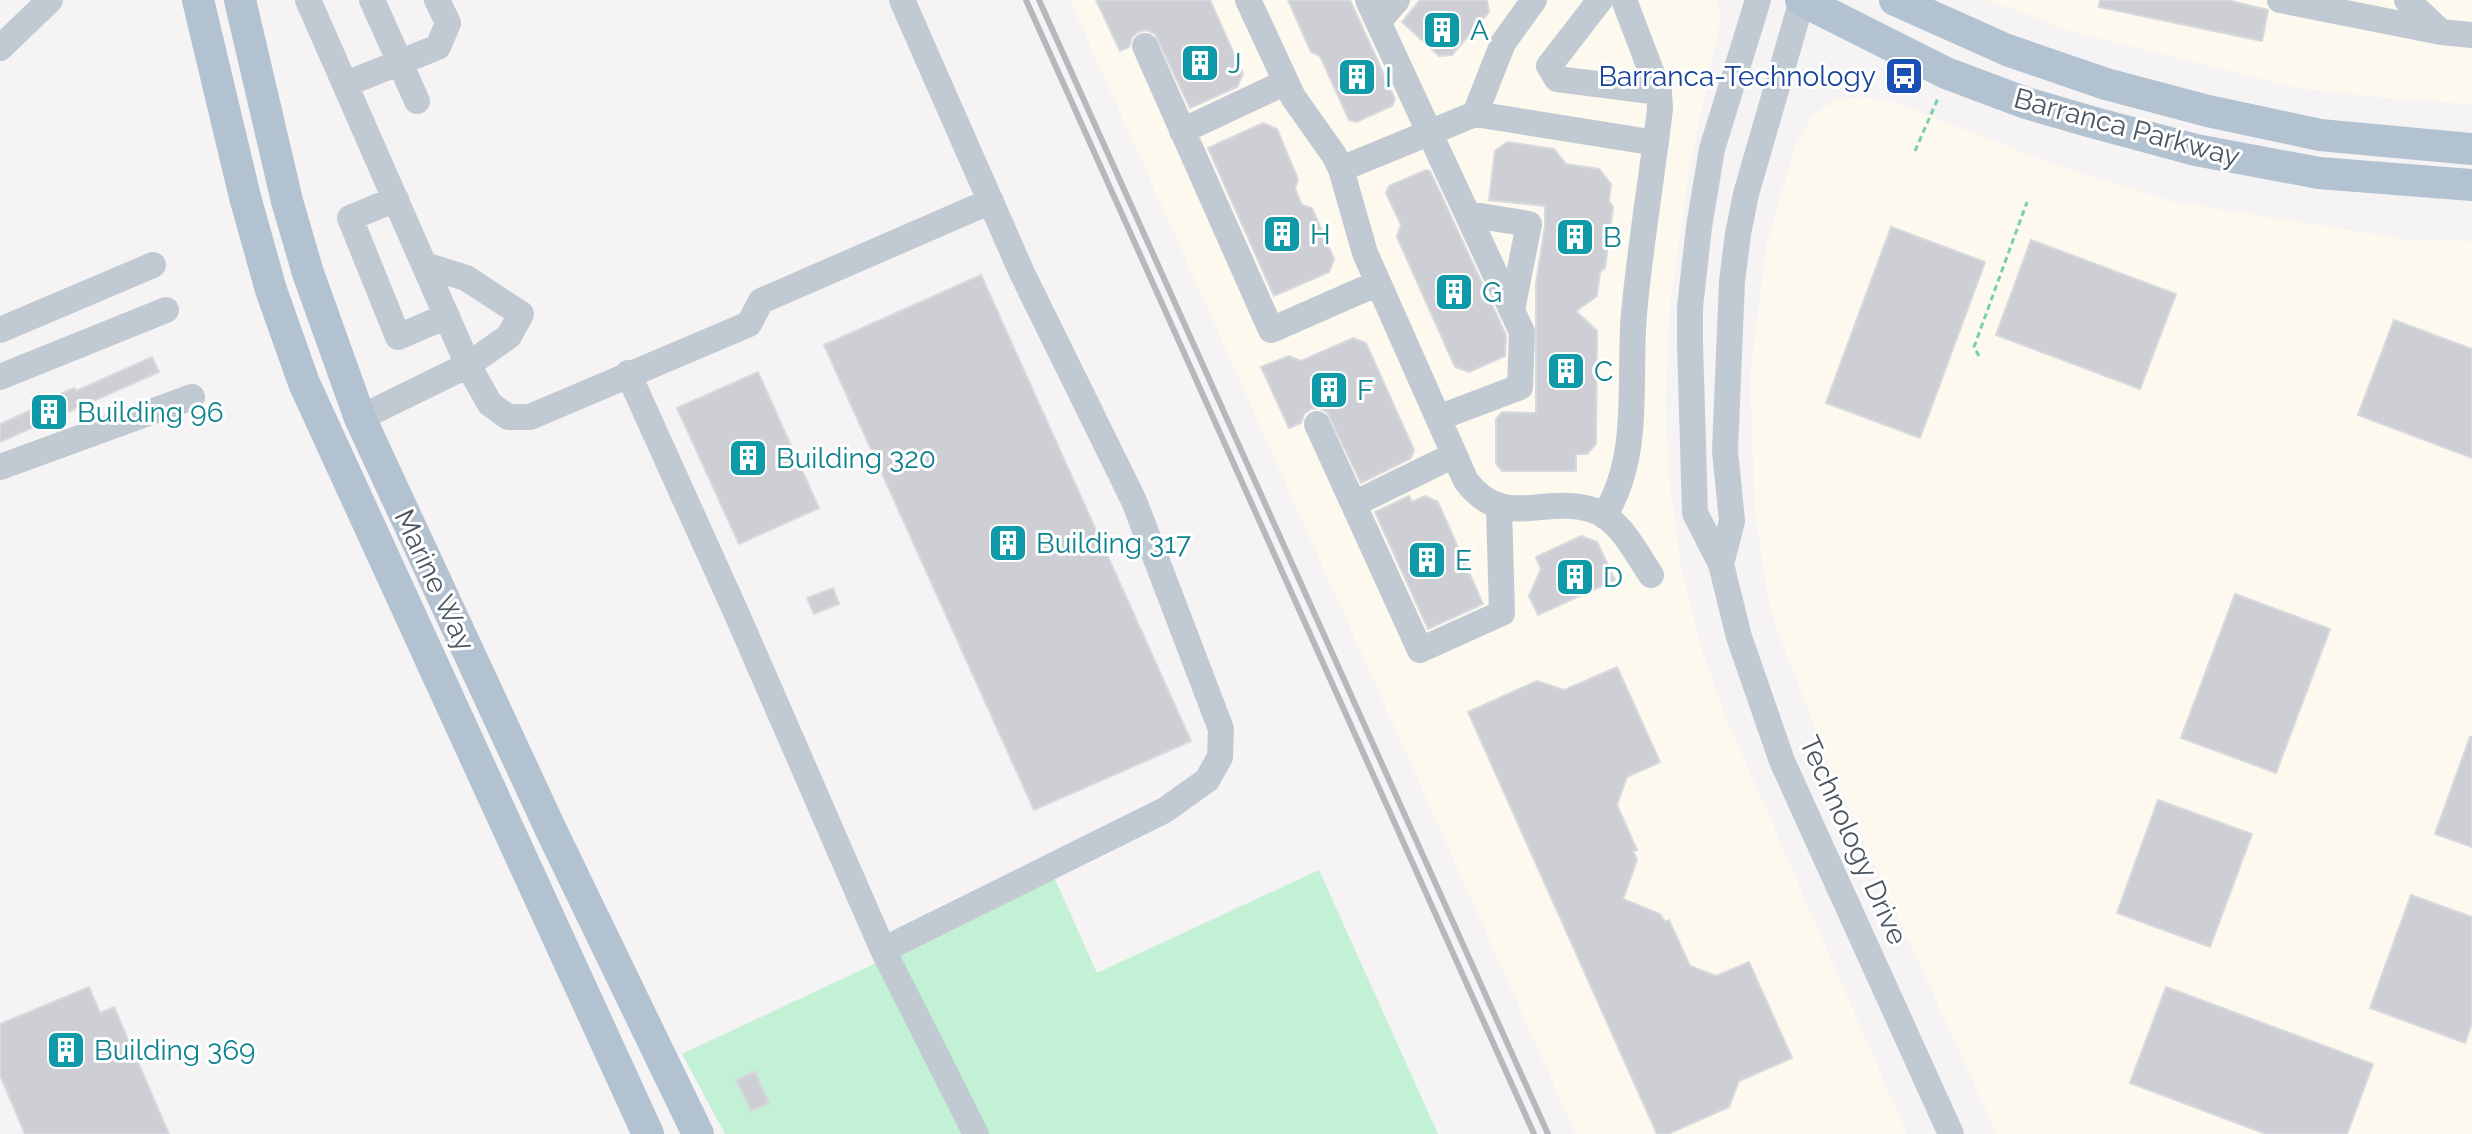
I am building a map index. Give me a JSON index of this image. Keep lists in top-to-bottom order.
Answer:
{
  "streets": {
    "main road": ["Barranca Parkway", "Marine Way"],
    "street": ["Technology Drive"]
  },
  "crossings": [
    ["Barranca Parkway", "Technology Drive"]
  ],
  "places": {
    "building": [
      "A",
      "J",
      "I",
      "H",
      "B",
      "G",
      "C",
      "F",
      "Building 96",
      "Building 320",
      "Building 317",
      "E",
      "D",
      "Building 369"
    ],
    "bus stop": ["Barranca-Technology"]
  }
}
